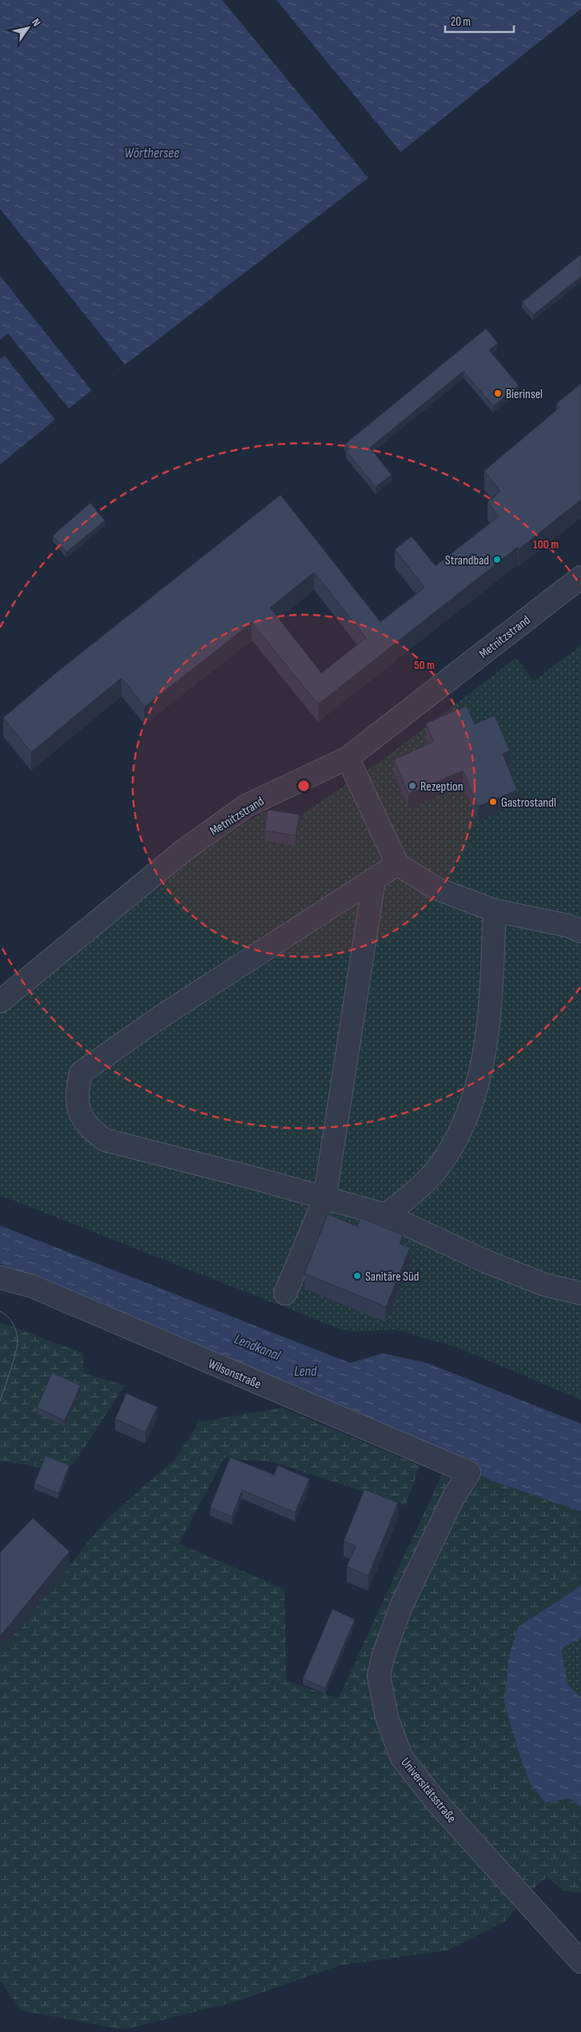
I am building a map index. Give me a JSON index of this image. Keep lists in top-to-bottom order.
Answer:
{
  "streets": {
    "street": ["Metnitzstrand", "Wilsonstraße", "Universitätsstraße"]
  },
  "crossings": [
    ["Wilsonstraße", "Universitätsstraße"]
  ],
  "water": ["Wörthersee", "Lendkanal", "Lend"],
  "places": [
    "Bierinsel",
    "Strandbad",
    "Rezeption",
    "Gastrostandl",
    "Sanitäre Süd"
  ],
  "scale_bar": "20 m",
  "north": "top right",
  "rings": ["100 m", "50 m"]
}
